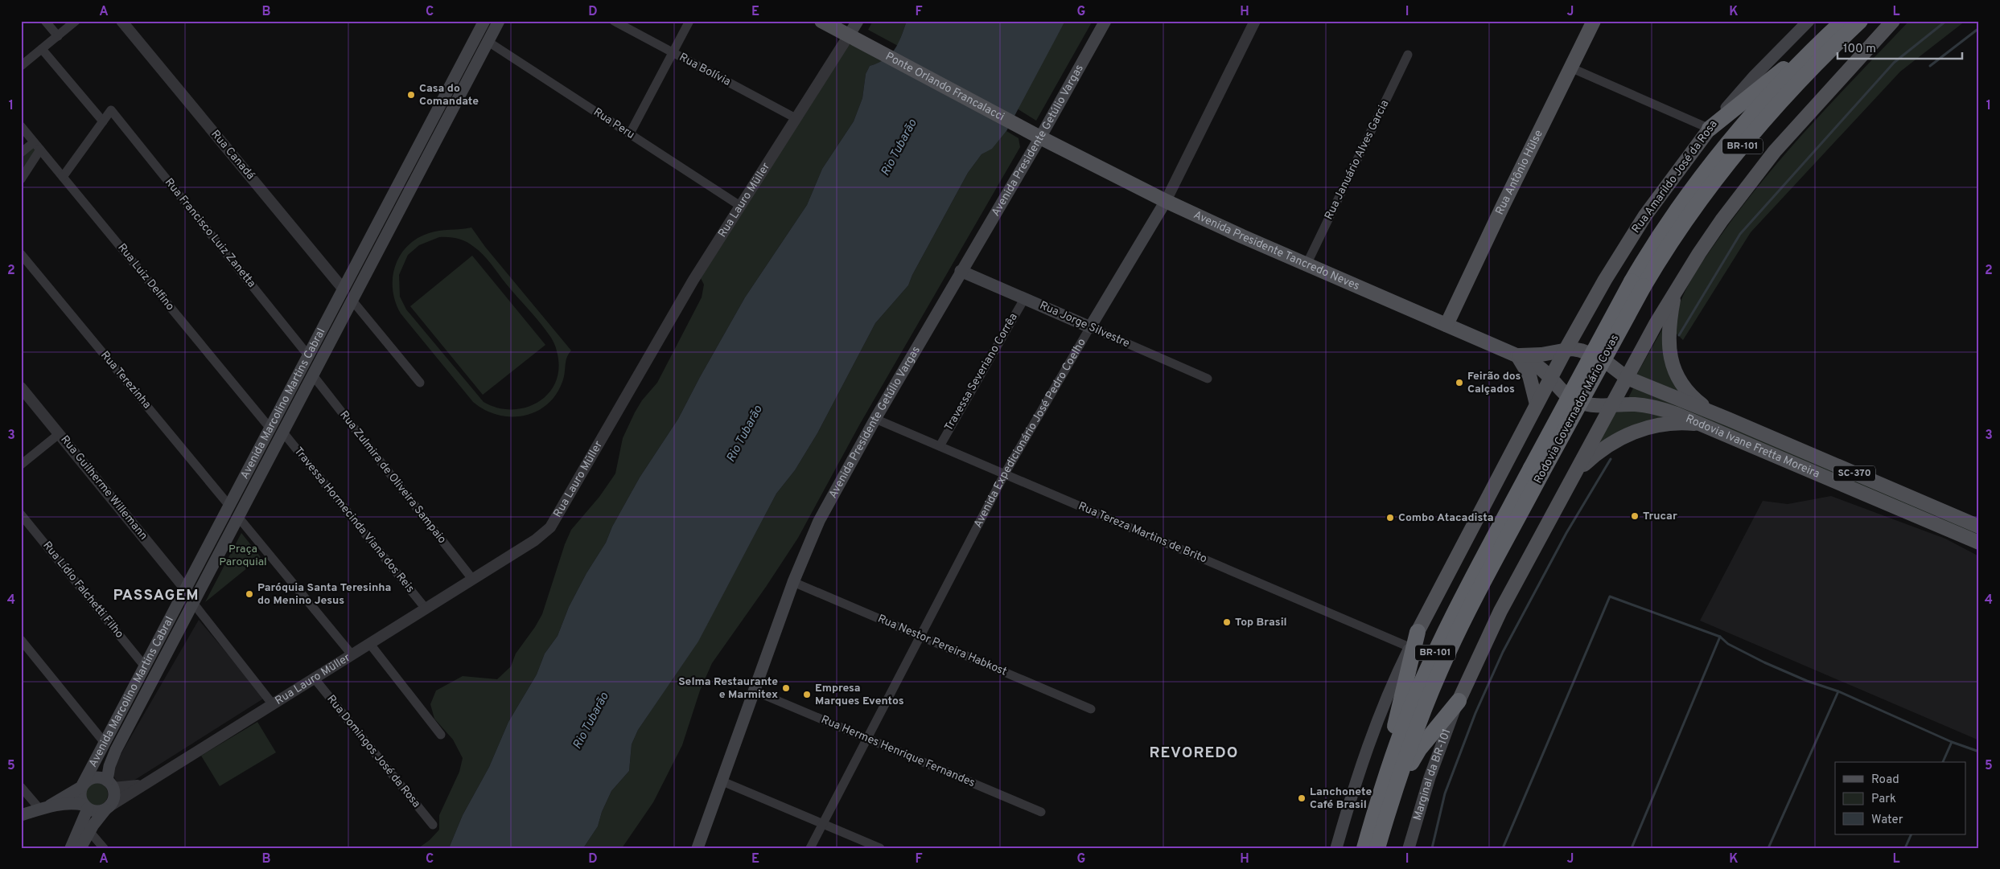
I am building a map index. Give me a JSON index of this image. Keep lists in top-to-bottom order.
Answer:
{
  "streets": {
    "highway": ["BR-101", "Rodovia Governador Mário Covas"],
    "main road": [
      "Ponte Orlando Francalacci",
      "Avenida Presidente Getúlio Vargas",
      "Rua Antônio Hülse",
      "Rua Amarildo José da Rosa",
      "Rua Lauro Müller",
      "Avenida Presidente Tancredo Neves",
      "Rua Jorge Silvestre",
      "Avenida Marcolino Martins Cabral",
      "Avenida Expedicionário José Pedro Coelho",
      "Rodovia Ivane Fretta Moreira",
      "SC-370",
      "Marginal da BR-101"
    ],
    "street": [
      "Rua Bolívia",
      "Rua Peru",
      "Rua Canadá",
      "Rua Januário Alves Garcia",
      "Rua Francisco Luiz Zanetta",
      "Rua Luiz Delfino",
      "Travessa Severiano Corrêa",
      "Rua Terezinha",
      "Rua Zulmira de Oliveira Sampaio",
      "Rua Guilherme Willemann",
      "Travessa Hormecinda Viana dos Reis",
      "Rua Tereza Martins de Brito",
      "Rua Lídio Falchetti Filho",
      "Rua Nestor Pereira Habkost",
      "Rua Domingos José da Rosa",
      "Rua Hermes Henrique Fernandes"
    ]
  },
  "crossings": [
    ["Rua Bolívia", "Rua Lauro Müller"],
    ["Ponte Orlando Francalacci", "Avenida Presidente Getúlio Vargas"],
    ["Ponte Orlando Francalacci", "Rua Lauro Müller"],
    ["Ponte Orlando Francalacci", "Avenida Presidente Tancredo Neves"],
    ["Rua Peru", "Rua Lauro Müller"],
    ["Rua Peru", "Avenida Marcolino Martins Cabral"],
    ["Avenida Presidente Getúlio Vargas", "Avenida Presidente Tancredo Neves"],
    ["Avenida Presidente Getúlio Vargas", "Rua Jorge Silvestre"],
    ["Avenida Presidente Getúlio Vargas", "Rua Tereza Martins de Brito"],
    ["Avenida Presidente Getúlio Vargas", "Rua Nestor Pereira Habkost"],
    ["Avenida Presidente Getúlio Vargas", "Rua Hermes Henrique Fernandes"],
    ["Rua Canadá", "Avenida Marcolino Martins Cabral"],
    ["Rua Januário Alves Garcia", "Avenida Presidente Tancredo Neves"],
    ["Rua Antônio Hülse", "Avenida Presidente Tancredo Neves"],
    ["Rua Amarildo José da Rosa", "Avenida Presidente Tancredo Neves"],
    ["Rua Amarildo José da Rosa", "Rodovia Ivane Fretta Moreira"],
    ["Rua Lauro Müller", "Avenida Marcolino Martins Cabral"],
    ["Rua Lauro Müller", "Rua Zulmira de Oliveira Sampaio"],
    ["Rua Lauro Müller", "Travessa Hormecinda Viana dos Reis"],
    ["Rua Lauro Müller", "Rua Domingos José da Rosa"],
    ["Rua Francisco Luiz Zanetta", "Avenida Marcolino Martins Cabral"],
    ["Avenida Presidente Tancredo Neves", "Avenida Expedicionário José Pedro Coelho"],
    ["Avenida Presidente Tancredo Neves", "Rodovia Ivane Fretta Moreira"],
    ["Rua Luiz Delfino", "Avenida Marcolino Martins Cabral"],
    ["Rua Jorge Silvestre", "Travessa Severiano Corrêa"],
    ["Rua Jorge Silvestre", "Avenida Expedicionário José Pedro Coelho"],
    ["Travessa Severiano Corrêa", "Rua Tereza Martins de Brito"],
    ["Rua Terezinha", "Avenida Marcolino Martins Cabral"],
    ["Avenida Marcolino Martins Cabral", "Rua Zulmira de Oliveira Sampaio"],
    ["Avenida Marcolino Martins Cabral", "Rua Guilherme Willemann"],
    ["Avenida Marcolino Martins Cabral", "Travessa Hormecinda Viana dos Reis"],
    ["Avenida Marcolino Martins Cabral", "Rua Lídio Falchetti Filho"],
    ["Avenida Expedicionário José Pedro Coelho", "Rua Tereza Martins de Brito"],
    ["Avenida Expedicionário José Pedro Coelho", "Rua Nestor Pereira Habkost"],
    ["Avenida Expedicionário José Pedro Coelho", "Rua Hermes Henrique Fernandes"]
  ],
  "districts": ["PASSAGEM", "REVOREDO"],
  "water": ["Rio Tubarão"],
  "parks": ["Praça Paroquial"],
  "places": [
    "Casa do Comandate",
    "Feirão dos Calçados",
    "Trucar",
    "Combo Atacadista",
    "Paróquia Santa Teresinha do Menino Jesus",
    "Top Brasil",
    "Selma Restaurante e Marmitex",
    "Empresa Marques Eventos",
    "Lanchonete Café Brasil"
  ],
  "legend": ["Road", "Park", "Water"],
  "scale_bar": "100 m",
  "grid": {
    "columns": [
      "A",
      "B",
      "C",
      "D",
      "E",
      "F",
      "G",
      "H",
      "I",
      "J",
      "K",
      "L"
    ],
    "rows": [
      "1",
      "2",
      "3",
      "4",
      "5"
    ]
  }
}
